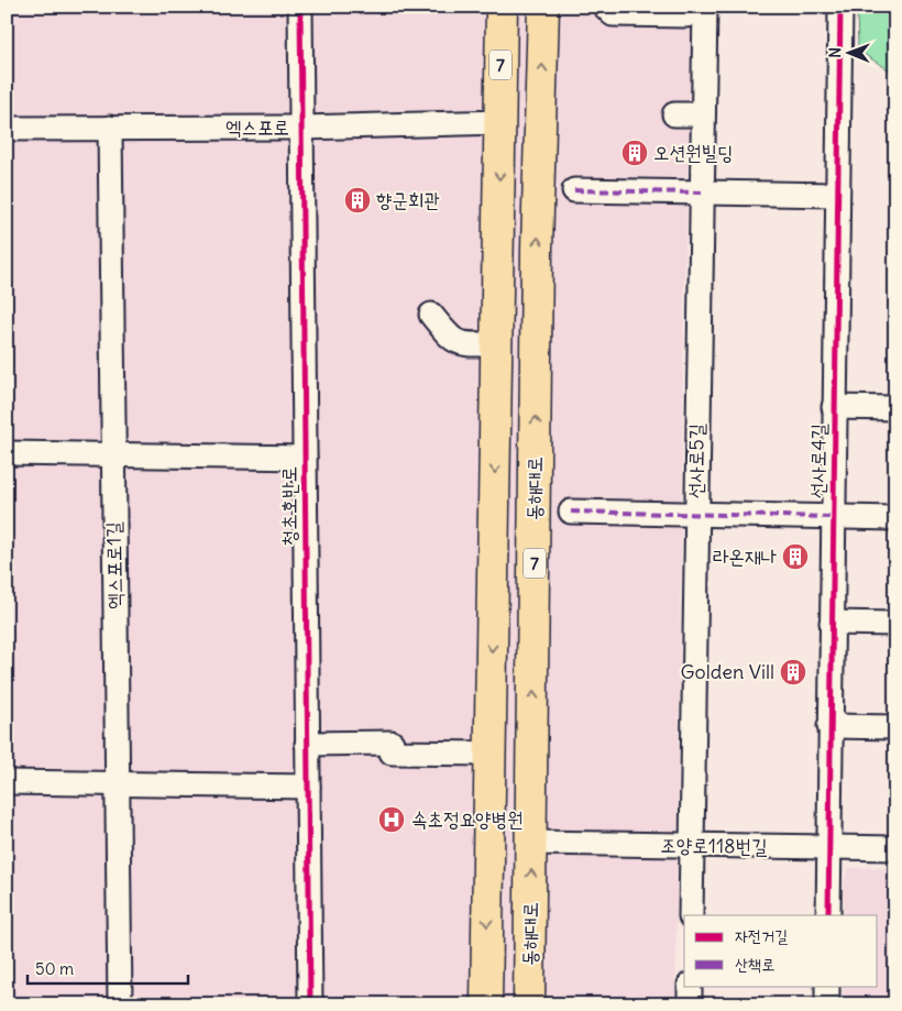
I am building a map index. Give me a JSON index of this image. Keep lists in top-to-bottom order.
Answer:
{
  "streets": {
    "main road": ["7", "엑스포로", "동해대로"],
    "street": [
      "선사로5길",
      "선사로4길",
      "청초호반로",
      "엑스포로1길",
      "조양로118번길"
    ]
  },
  "crossings": [
    ["엑스포로", "동해대로"],
    ["엑스포로", "청초호반로"],
    ["엑스포로", "엑스포로1길"],
    ["선사로5길", "조양로118번길"],
    ["선사로4길", "조양로118번길"],
    ["동해대로", "조양로118번길"]
  ],
  "places": {
    "building": [
      "오션원빌딩",
      "향군회관",
      "라온재나",
      "Golden Vill"
    ],
    "hospital": ["속초정요양병원"]
  },
  "legend": ["자전거길", "산책로"],
  "scale_bar": "50 m",
  "north": "left"
}
